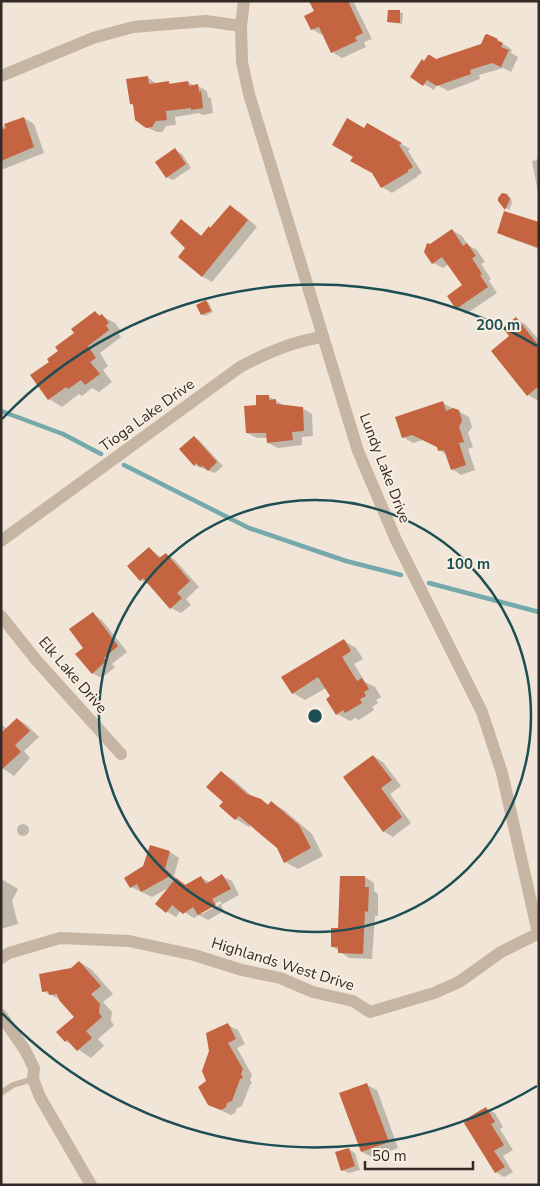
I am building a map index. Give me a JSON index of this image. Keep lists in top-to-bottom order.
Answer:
{
  "streets": {
    "street": [
      "Tioga Lake Drive",
      "Lundy Lake Drive",
      "Elk Lake Drive",
      "Highlands West Drive"
    ]
  },
  "crossings": [
    ["Tioga Lake Drive", "Lundy Lake Drive"],
    ["Lundy Lake Drive", "Highlands West Drive"]
  ],
  "scale_bar": "50 m",
  "rings": ["200 m", "100 m"]
}
